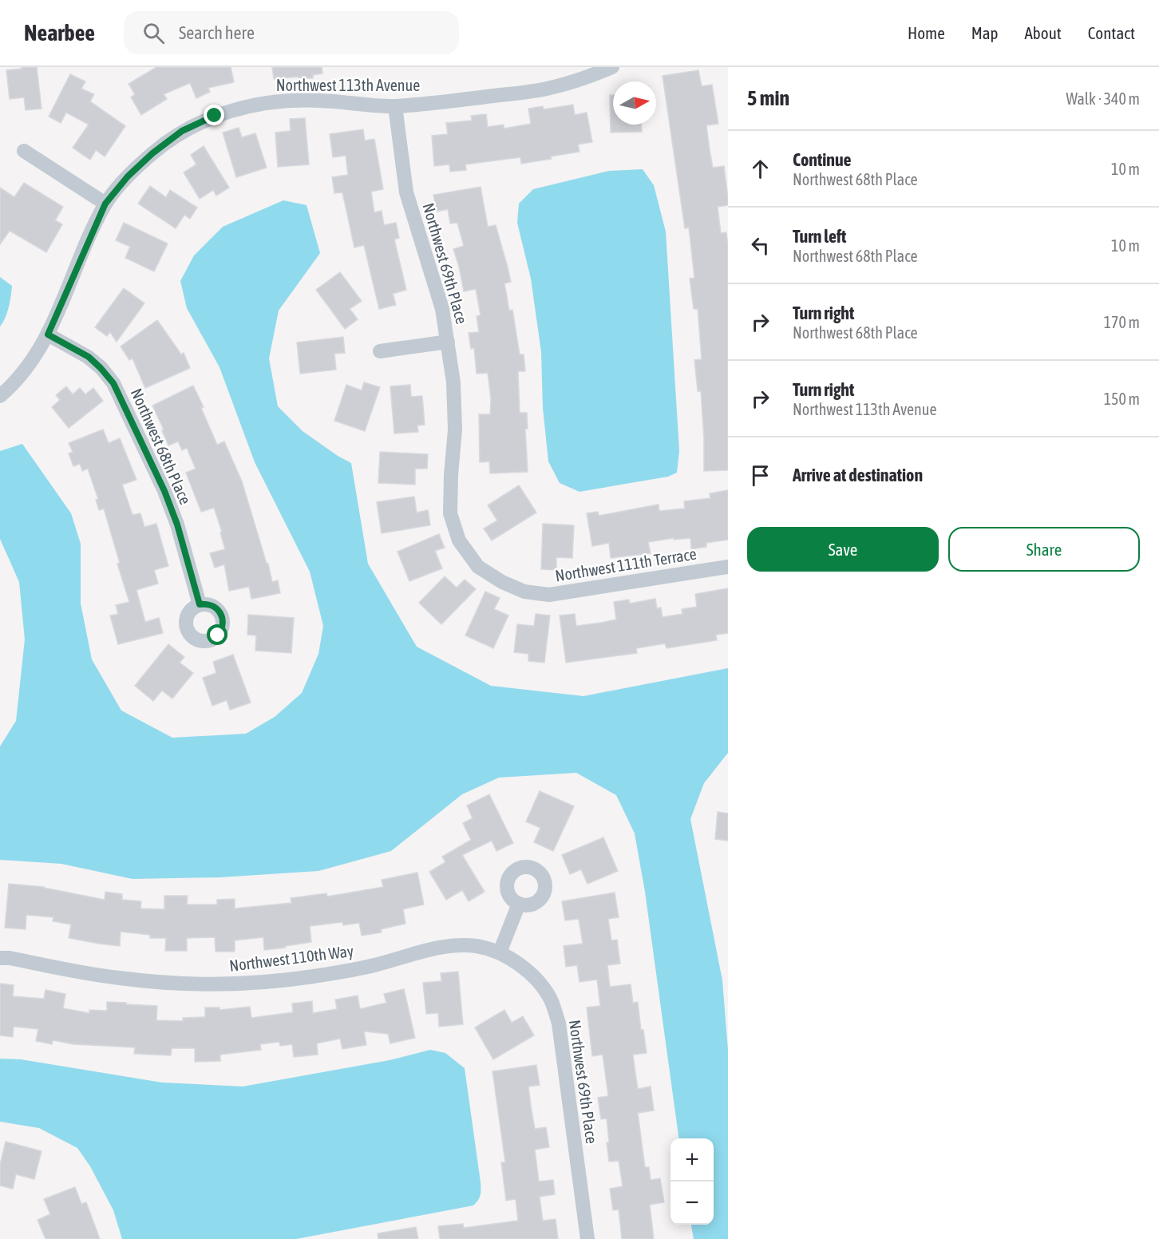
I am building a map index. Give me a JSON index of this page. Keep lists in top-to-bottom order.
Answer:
{
  "streets": {
    "street": [
      "Northwest 113th Avenue",
      "Northwest 69th Place",
      "Northwest 68th Place",
      "Northwest 111th Terrace",
      "Northwest 110th Way"
    ]
  },
  "crossings": [
    ["Northwest 113th Avenue", "Northwest 69th Place"],
    ["Northwest 113th Avenue", "Northwest 68th Place"],
    ["Northwest 69th Place", "Northwest 111th Terrace"],
    ["Northwest 69th Place", "Northwest 110th Way"]
  ],
  "north": "right",
  "page": {
    "header": "Nearbee",
    "search": "Search here",
    "nav": [
      "Home",
      "Map",
      "About",
      "Contact"
    ],
    "heading": ["5 min", "Walk · 340 m"],
    "list": [
      ["Continue", "Northwest 68th Place", "10 m"],
      ["Turn left", "Northwest 68th Place", "10 m"],
      ["Turn right", "Northwest 68th Place", "170 m"],
      ["Turn right", "Northwest 113th Avenue", "150 m"],
      "Arrive at destination"
    ],
    "buttons": ["Save", "Share"],
    "map_buttons": ["+", "−"]
  }
}
